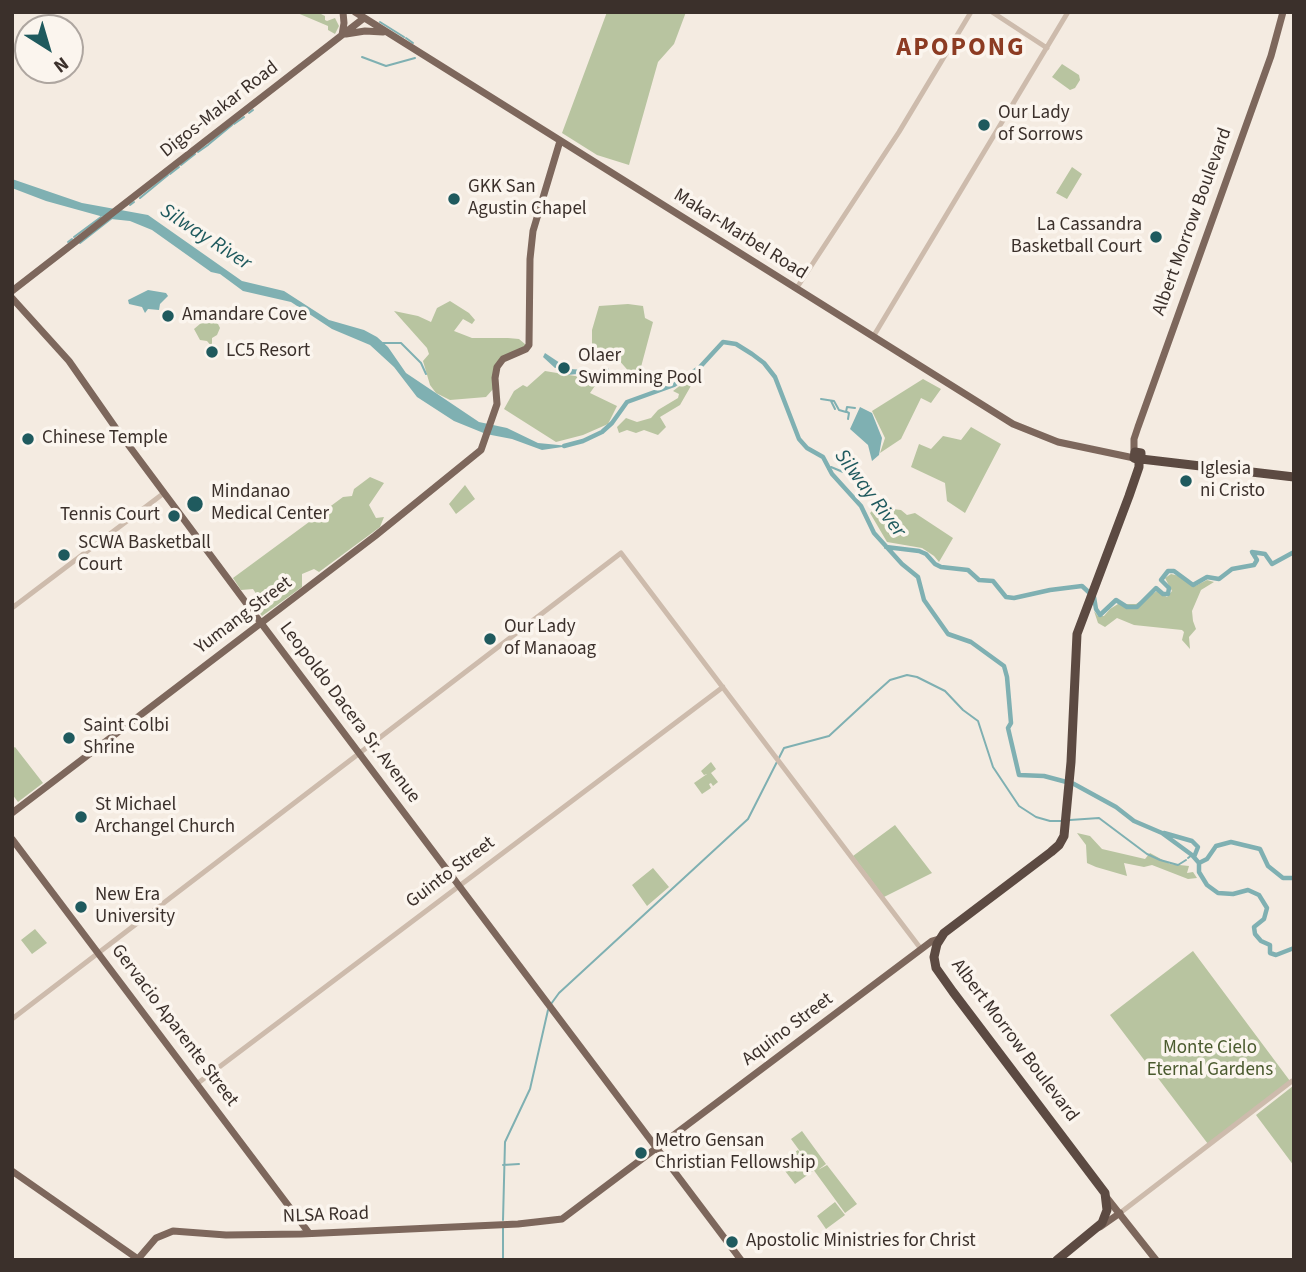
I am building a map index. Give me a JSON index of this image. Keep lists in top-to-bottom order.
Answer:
{
  "streets": {
    "highway": ["Albert Morrow Boulevard"],
    "main road": [
      "Digos-Makar Road",
      "Makar-Marbel Road",
      "Yumang Street",
      "Leopoldo Dacera Sr. Avenue",
      "Gervacio Aparente Street",
      "Aquino Street",
      "NLSA Road"
    ],
    "street": ["Guinto Street"]
  },
  "crossings": [
    ["Digos-Makar Road", "Makar-Marbel Road"],
    ["Digos-Makar Road", "Leopoldo Dacera Sr. Avenue"],
    ["Albert Morrow Boulevard", "Makar-Marbel Road"],
    ["Albert Morrow Boulevard", "Aquino Street"],
    ["Makar-Marbel Road", "Yumang Street"],
    ["Yumang Street", "Leopoldo Dacera Sr. Avenue"],
    ["Leopoldo Dacera Sr. Avenue", "Guinto Street"],
    ["Leopoldo Dacera Sr. Avenue", "Aquino Street"],
    ["Leopoldo Dacera Sr. Avenue", "NLSA Road"],
    ["Guinto Street", "Gervacio Aparente Street"],
    ["Gervacio Aparente Street", "NLSA Road"],
    ["Aquino Street", "NLSA Road"]
  ],
  "districts": ["APOPONG"],
  "water": ["Silway River"],
  "parks": ["Monte Cielo Eternal Gardens"],
  "places": [
    "Our Lady of Sorrows",
    "GKK San Agustin Chapel",
    "La Cassandra Basketball Court",
    "Amandare Cove",
    "LC5 Resort",
    "Olaer Swimming Pool",
    "Chinese Temple",
    "Iglesia ni Cristo",
    "Mindanao Medical Center",
    "Tennis Court",
    "SCWA Basketball Court",
    "Our Lady of Manaoag",
    "Saint Colbi Shrine",
    "St Michael Archangel Church",
    "New Era University",
    "Metro Gensan Christian Fellowship",
    "Apostolic Ministries for Christ"
  ],
  "north": "bottom right"
}
